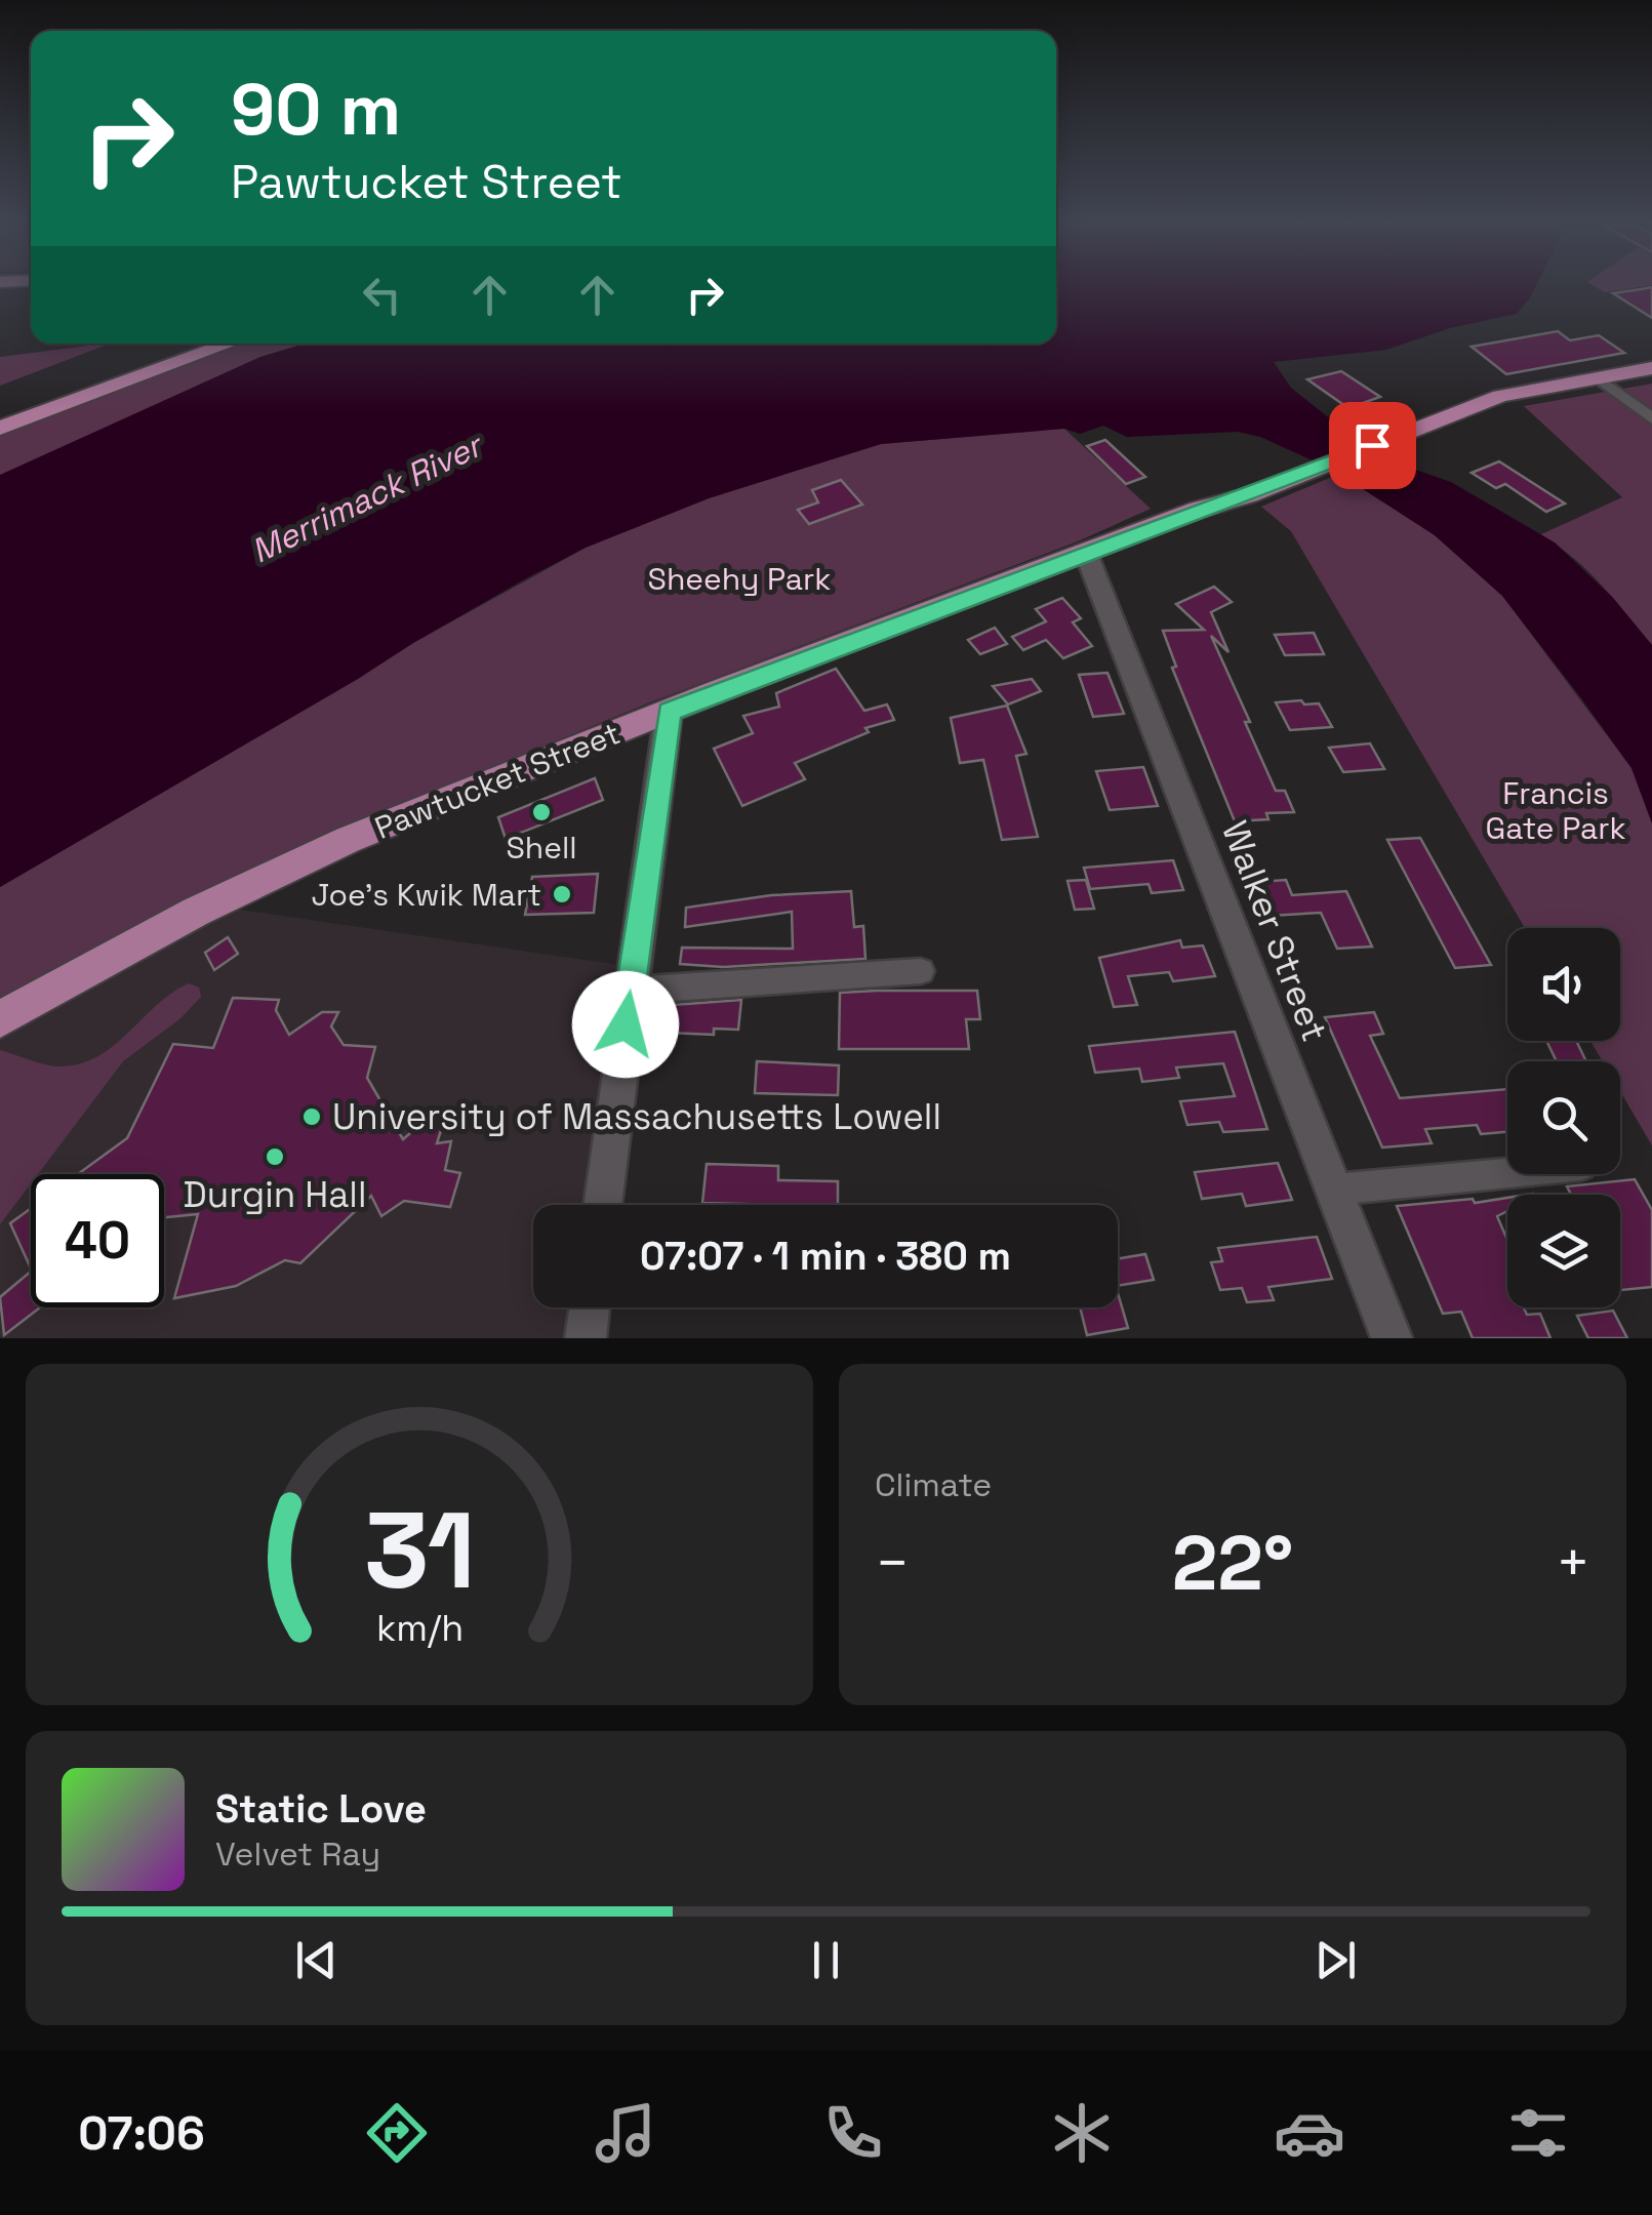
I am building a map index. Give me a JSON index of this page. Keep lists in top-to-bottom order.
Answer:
{
  "streets": {
    "main road": ["Pawtucket Street"],
    "street": ["Walker Street"]
  },
  "crossings": [
    ["Pawtucket Street", "Walker Street"]
  ],
  "water": ["Merrimack River"],
  "parks": ["Sheehy Park", "Francis Gate Park"],
  "places": [
    "Shell",
    "Joe's Kwik Mart",
    "University of Massachusetts Lowell",
    "Durgin Hall"
  ],
  "page": {
    "turn": ["90 m", "Pawtucket Street"],
    "limit": "40",
    "trip": "07:07 · 1 min · 380 m",
    "tile": "Climate",
    "heat": ["−", "22°", "+"],
    "song": ["Static Love", "Velvet Ray"],
    "tabs": "07:06",
    "gauge": ["31", "km/h"]
  }
}
